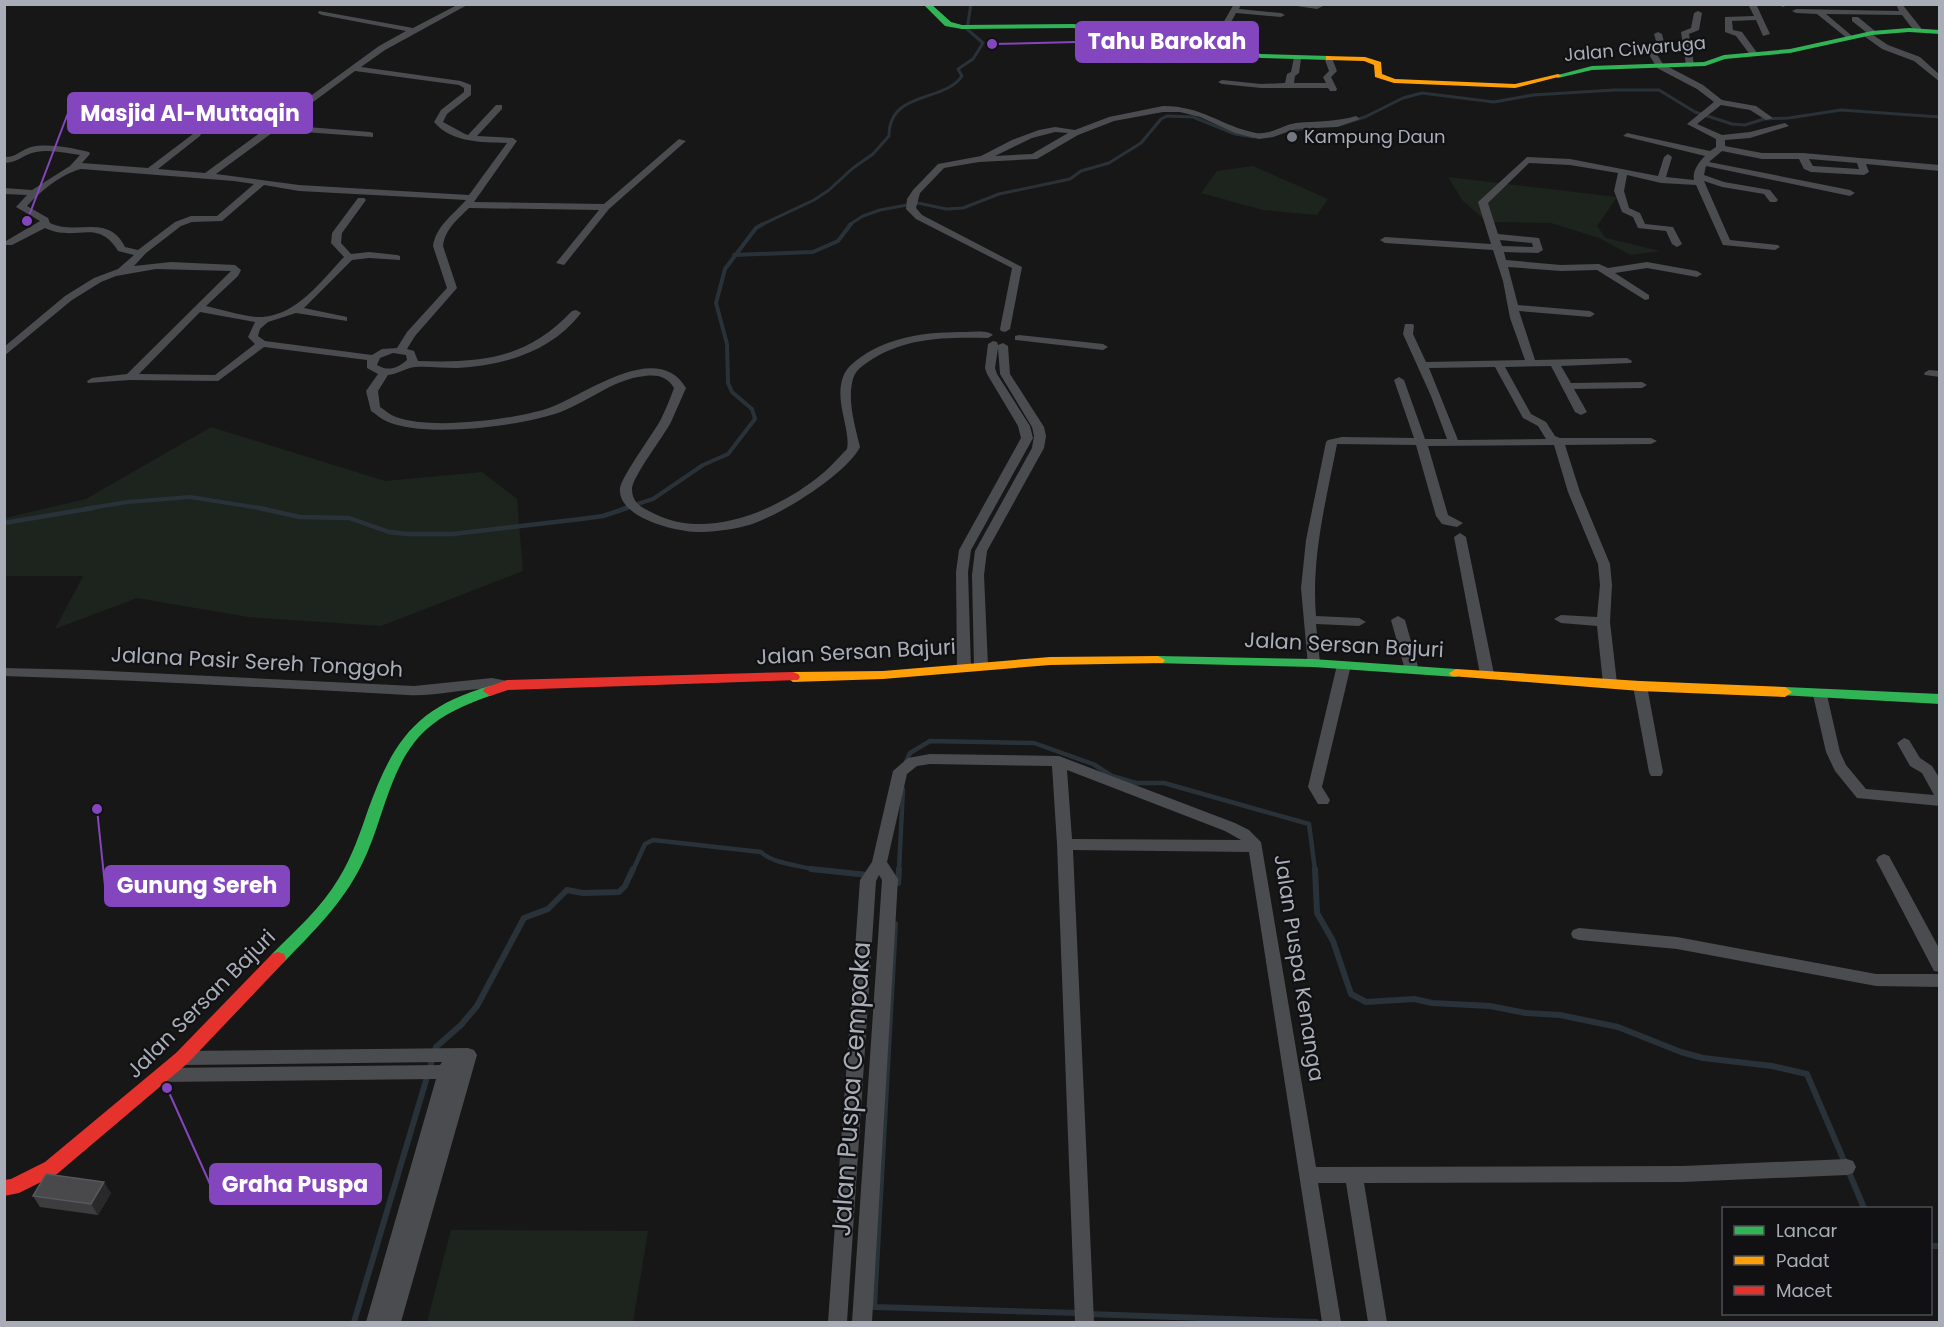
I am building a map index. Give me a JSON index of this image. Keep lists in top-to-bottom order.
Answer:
{
  "streets": {
    "main road": ["Jalan Ciwaruga", "Jalan Sersan Bajuri"],
    "street": ["Jalana Pasir Sereh Tonggoh", "Jalan Puspa Kenanga", "Jalan Puspa Cempaka"]
  },
  "crossings": [
    ["Jalan Sersan Bajuri", "Jalana Pasir Sereh Tonggoh"],
    ["Jalan Puspa Kenanga", "Jalan Puspa Cempaka"]
  ],
  "places": [
    "Tahu Barokah",
    "Kampung Daun",
    "Masjid Al-Muttaqin",
    "Gunung Sereh",
    "Graha Puspa"
  ],
  "legend": ["Lancar", "Padat", "Macet"]
}
